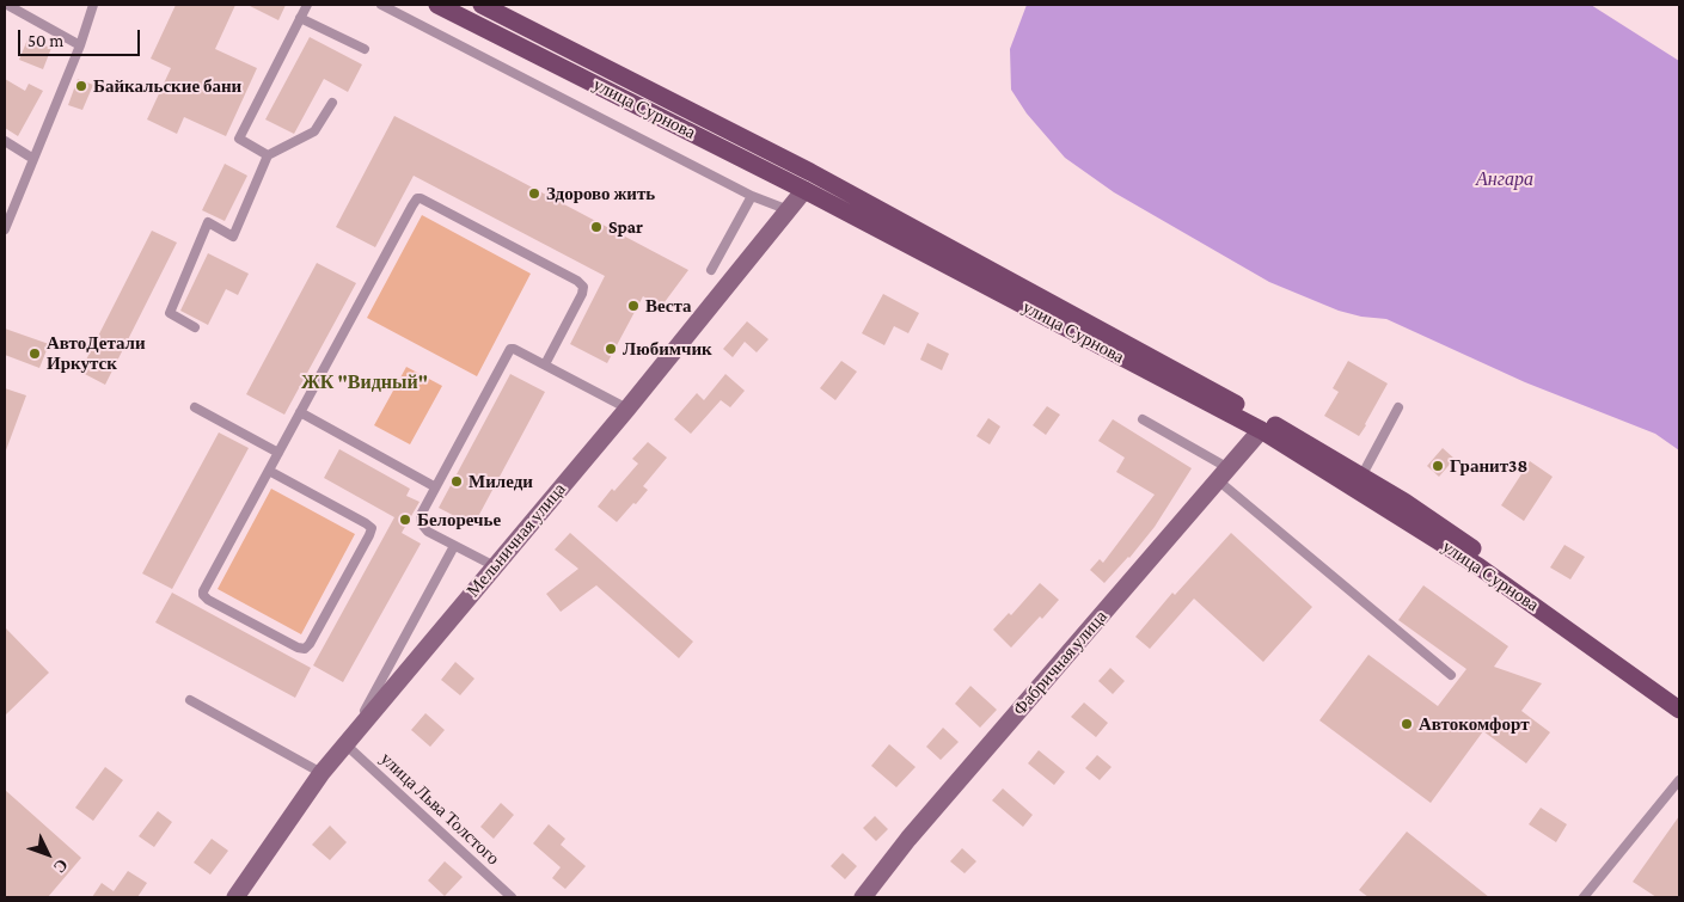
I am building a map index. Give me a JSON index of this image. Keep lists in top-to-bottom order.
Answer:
{
  "streets": {
    "main road": ["улица Сурнова"],
    "street": ["Мельничная улица", "Фабричная улица"],
    "lane": ["улица Льва Толстого"]
  },
  "crossings": [
    ["улица Сурнова", "Мельничная улица"],
    ["улица Сурнова", "Фабричная улица"],
    ["Мельничная улица", "улица Льва Толстого"]
  ],
  "districts": ["ЖК \"Видный\""],
  "water": ["Ангара"],
  "places": [
    "Байкальские бани",
    "Здорово жить",
    "Spar",
    "Веста",
    "Любимчик",
    "АвтоДетали Иркутск",
    "Гранит38",
    "Миледи",
    "Белоречье",
    "Автокомфорт"
  ],
  "scale_bar": "50 m",
  "north": "bottom right"
}
